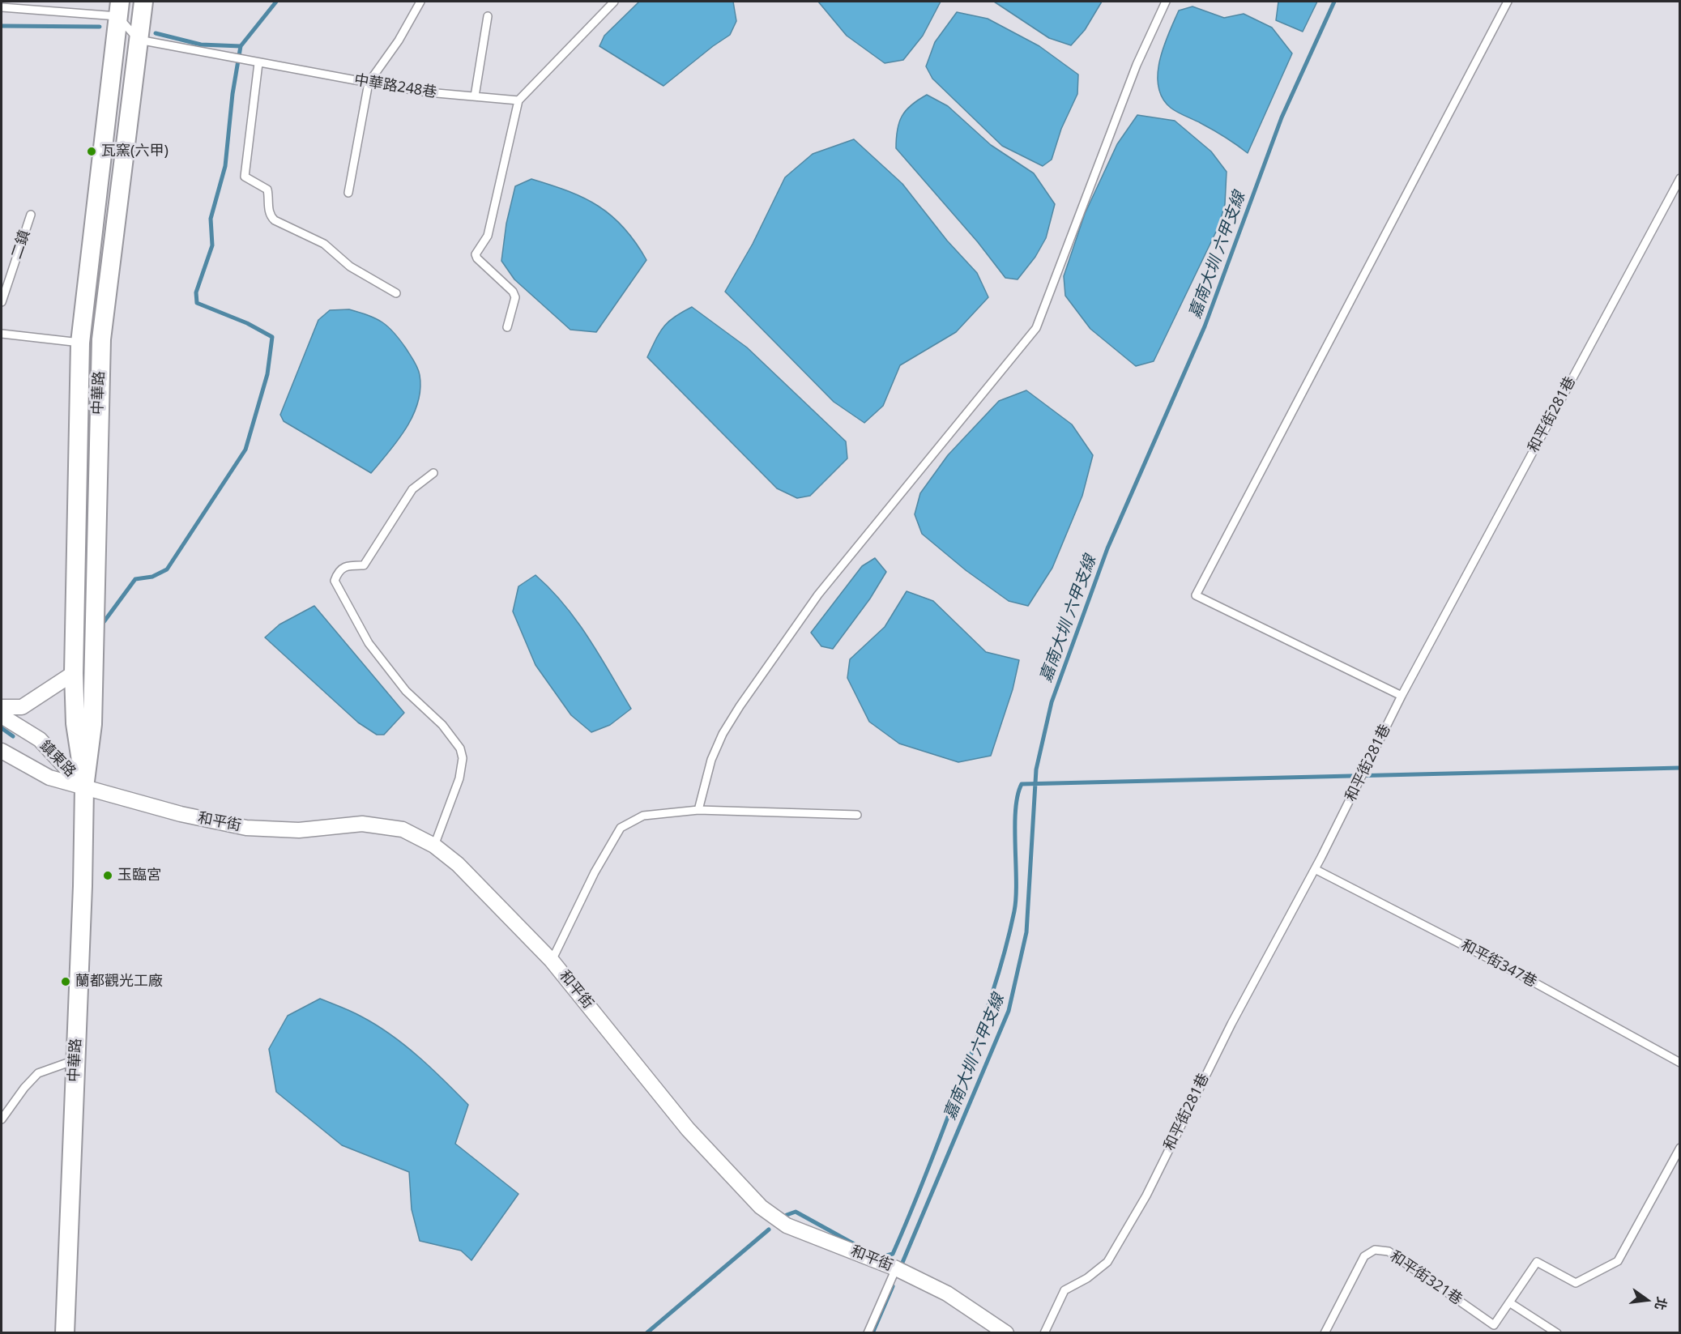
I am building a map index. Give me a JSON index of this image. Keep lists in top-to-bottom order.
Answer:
{
  "streets": {
    "street": ["中華路", "鎮東路", "和平街"],
    "lane": [
      "中華路248巷",
      "二鎮",
      "和平街281巷",
      "和平街347巷",
      "和平街321巷"
    ]
  },
  "crossings": [
    ["中華路248巷", "中華路"],
    ["中華路", "鎮東路"],
    ["中華路", "和平街"],
    ["和平街281巷", "和平街347巷"],
    ["鎮東路", "和平街"]
  ],
  "water": ["嘉南大圳 六甲支線"],
  "places": ["瓦窯(六甲)", "玉臨宮", "蘭都觀光工廠"],
  "north": "right"
}
